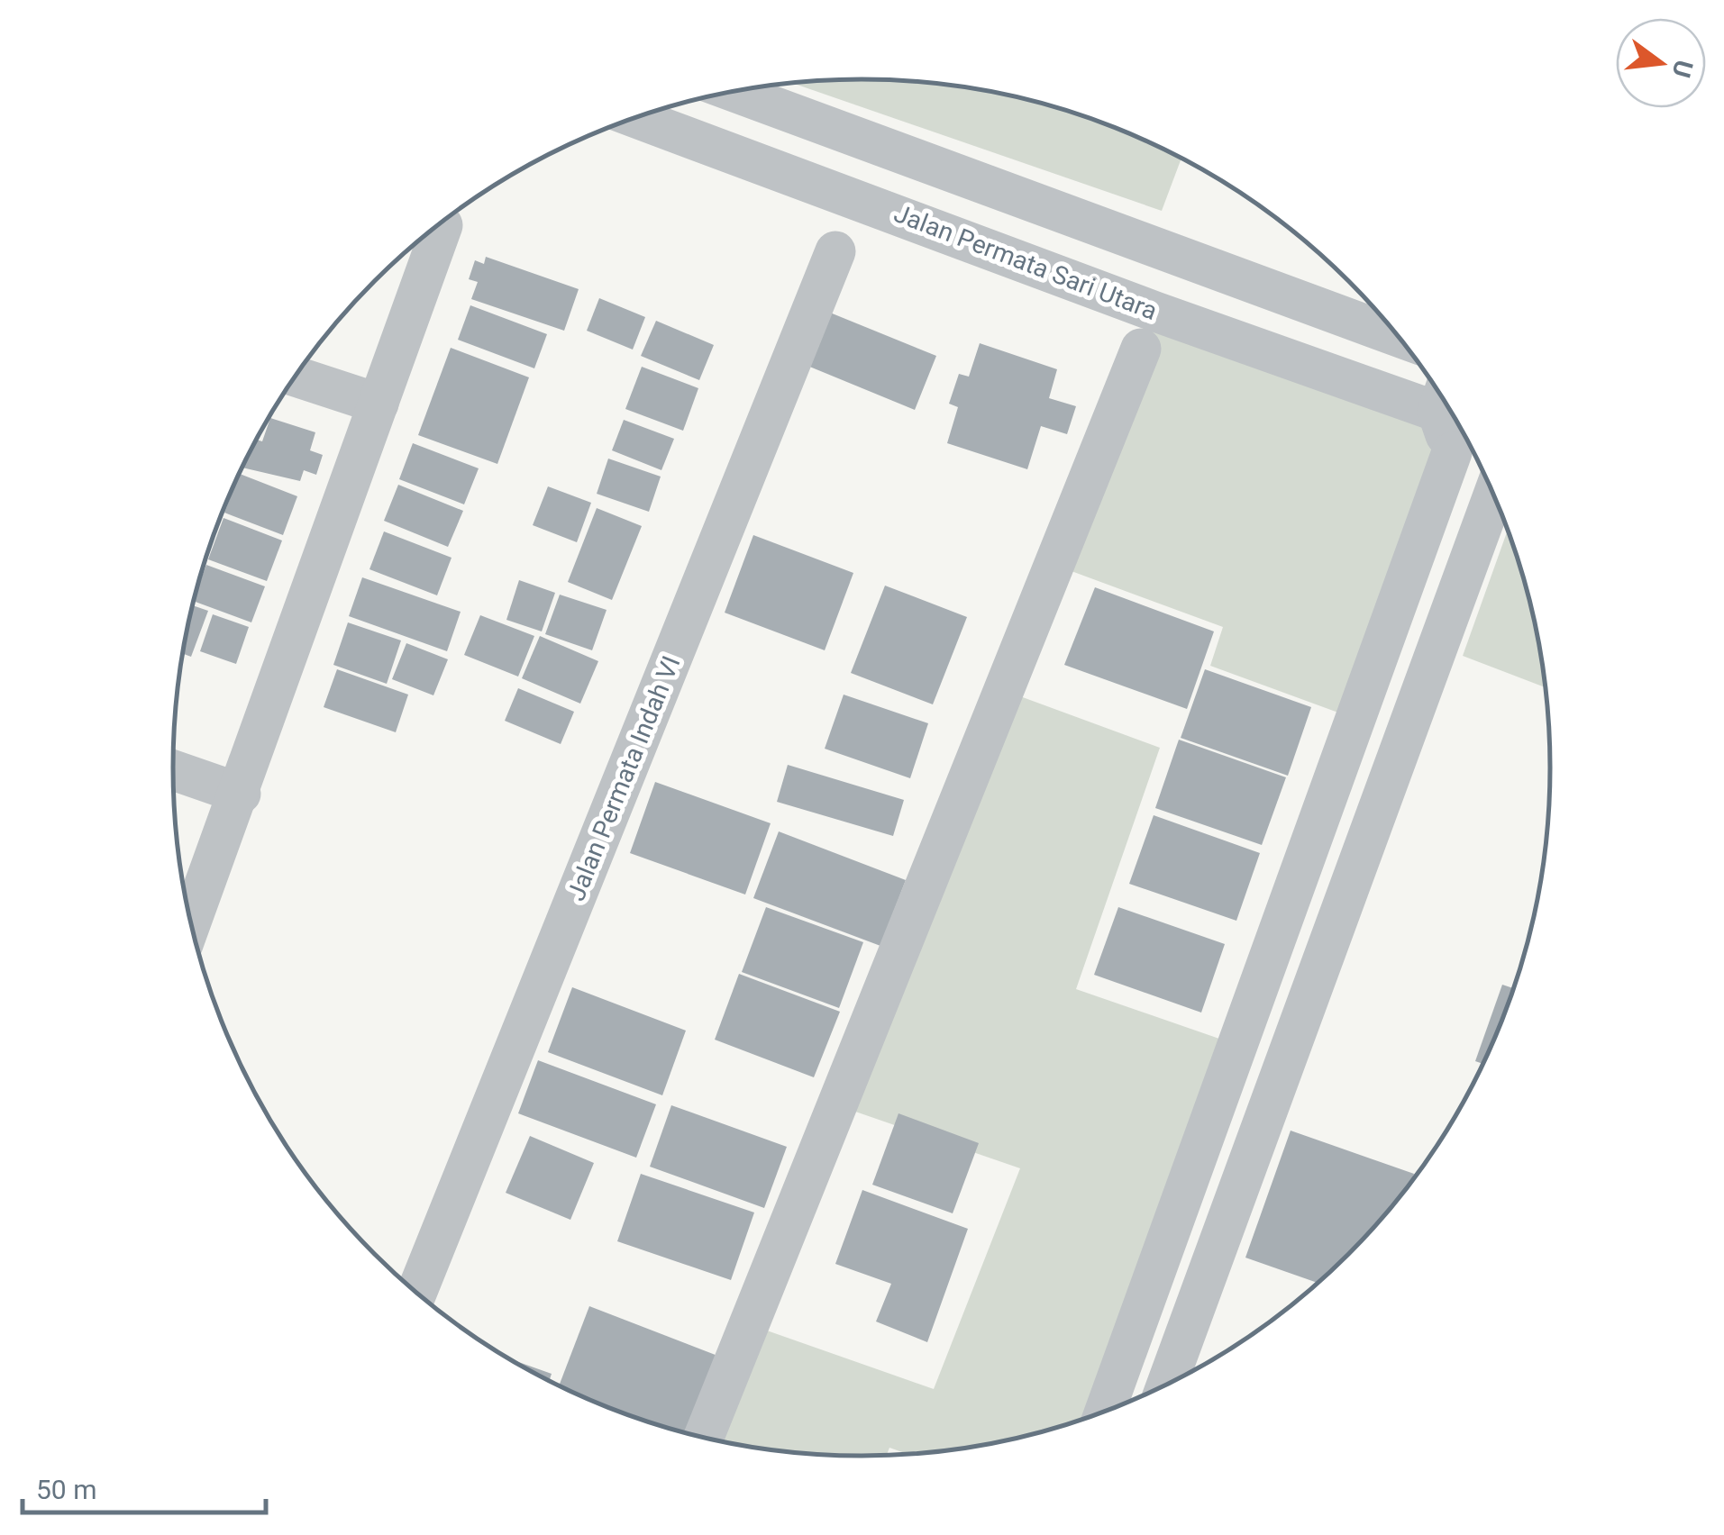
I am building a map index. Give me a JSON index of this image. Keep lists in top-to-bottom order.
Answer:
{
  "streets": {
    "street": ["Jalan Permata Sari Utara", "Jalan Permata Indah VI"]
  },
  "scale_bar": "50 m",
  "north": "right"
}
